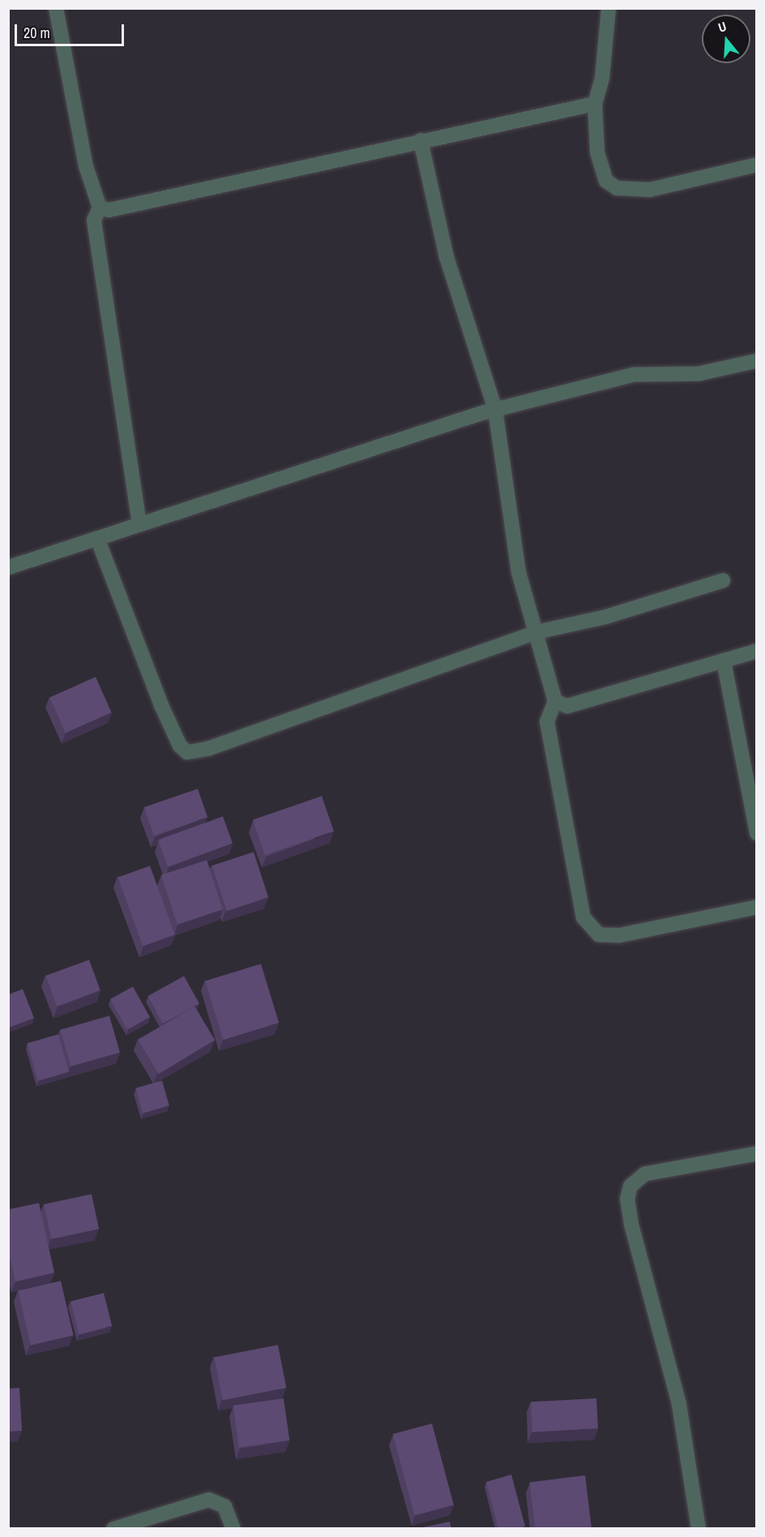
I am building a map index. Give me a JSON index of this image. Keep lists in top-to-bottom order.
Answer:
{
  "scale_bar": "20 m",
  "north": "top"
}
